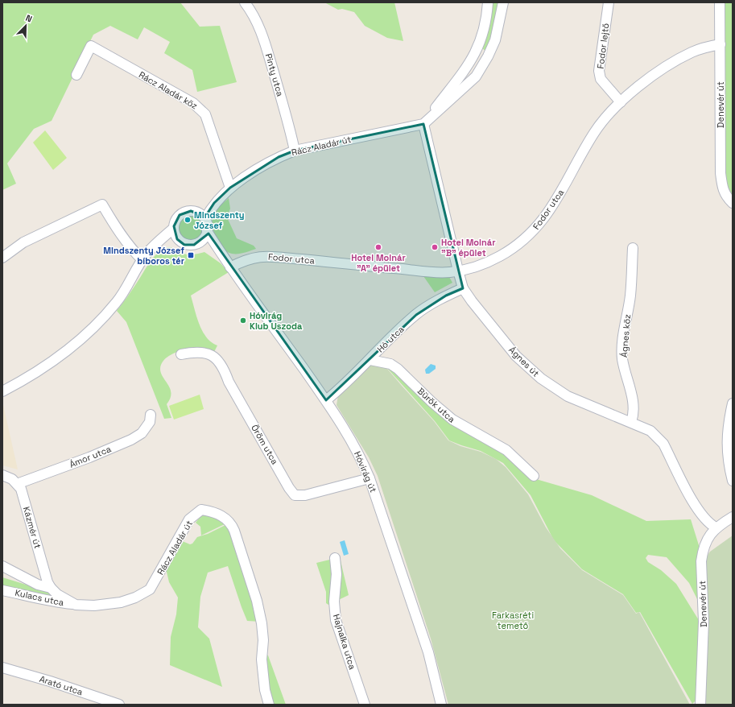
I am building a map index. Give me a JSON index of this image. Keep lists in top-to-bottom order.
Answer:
{
  "streets": {
    "street": [
      "Fodor lejtő",
      "Pinty utca",
      "Rácz Aladár köz",
      "Denevér út",
      "Rácz Aladár út",
      "Fodor utca",
      "Ágnes köz",
      "Hó utca",
      "Ágnes út",
      "Bürök utca",
      "Öröm utca",
      "Ámor utca",
      "Hóvirág út",
      "Kázmér út",
      "Kulacs utca",
      "Hajnalka utca",
      "Arató utca"
    ]
  },
  "crossings": [
    ["Fodor lejtő", "Fodor utca"],
    ["Pinty utca", "Rácz Aladár út"],
    ["Rácz Aladár köz", "Rácz Aladár út"],
    ["Denevér út", "Fodor utca"],
    ["Denevér út", "Ágnes út"],
    ["Rácz Aladár út", "Ágnes út"],
    ["Rácz Aladár út", "Hóvirág út"],
    ["Rácz Aladár út", "Kázmér út"],
    ["Rácz Aladár út", "Kulacs utca"],
    ["Fodor utca", "Ágnes út"],
    ["Fodor utca", "Hóvirág út"],
    ["Ágnes köz", "Ágnes út"],
    ["Hó utca", "Ágnes út"],
    ["Hó utca", "Bürök utca"],
    ["Hó utca", "Hóvirág út"],
    ["Öröm utca", "Hóvirág út"],
    ["Ámor utca", "Kázmér út"]
  ],
  "parks": ["Farkasréti temető"],
  "places": {
    "other": [
      "Mindszenty József",
      "Hotel Molnár \"A\" épület",
      "Hotel Molnár \"B\" épület",
      "Hóvirág Klub Uszoda"
    ],
    "transit": ["Mindszenty József bíboros tér"]
  },
  "north": "top right"
}
